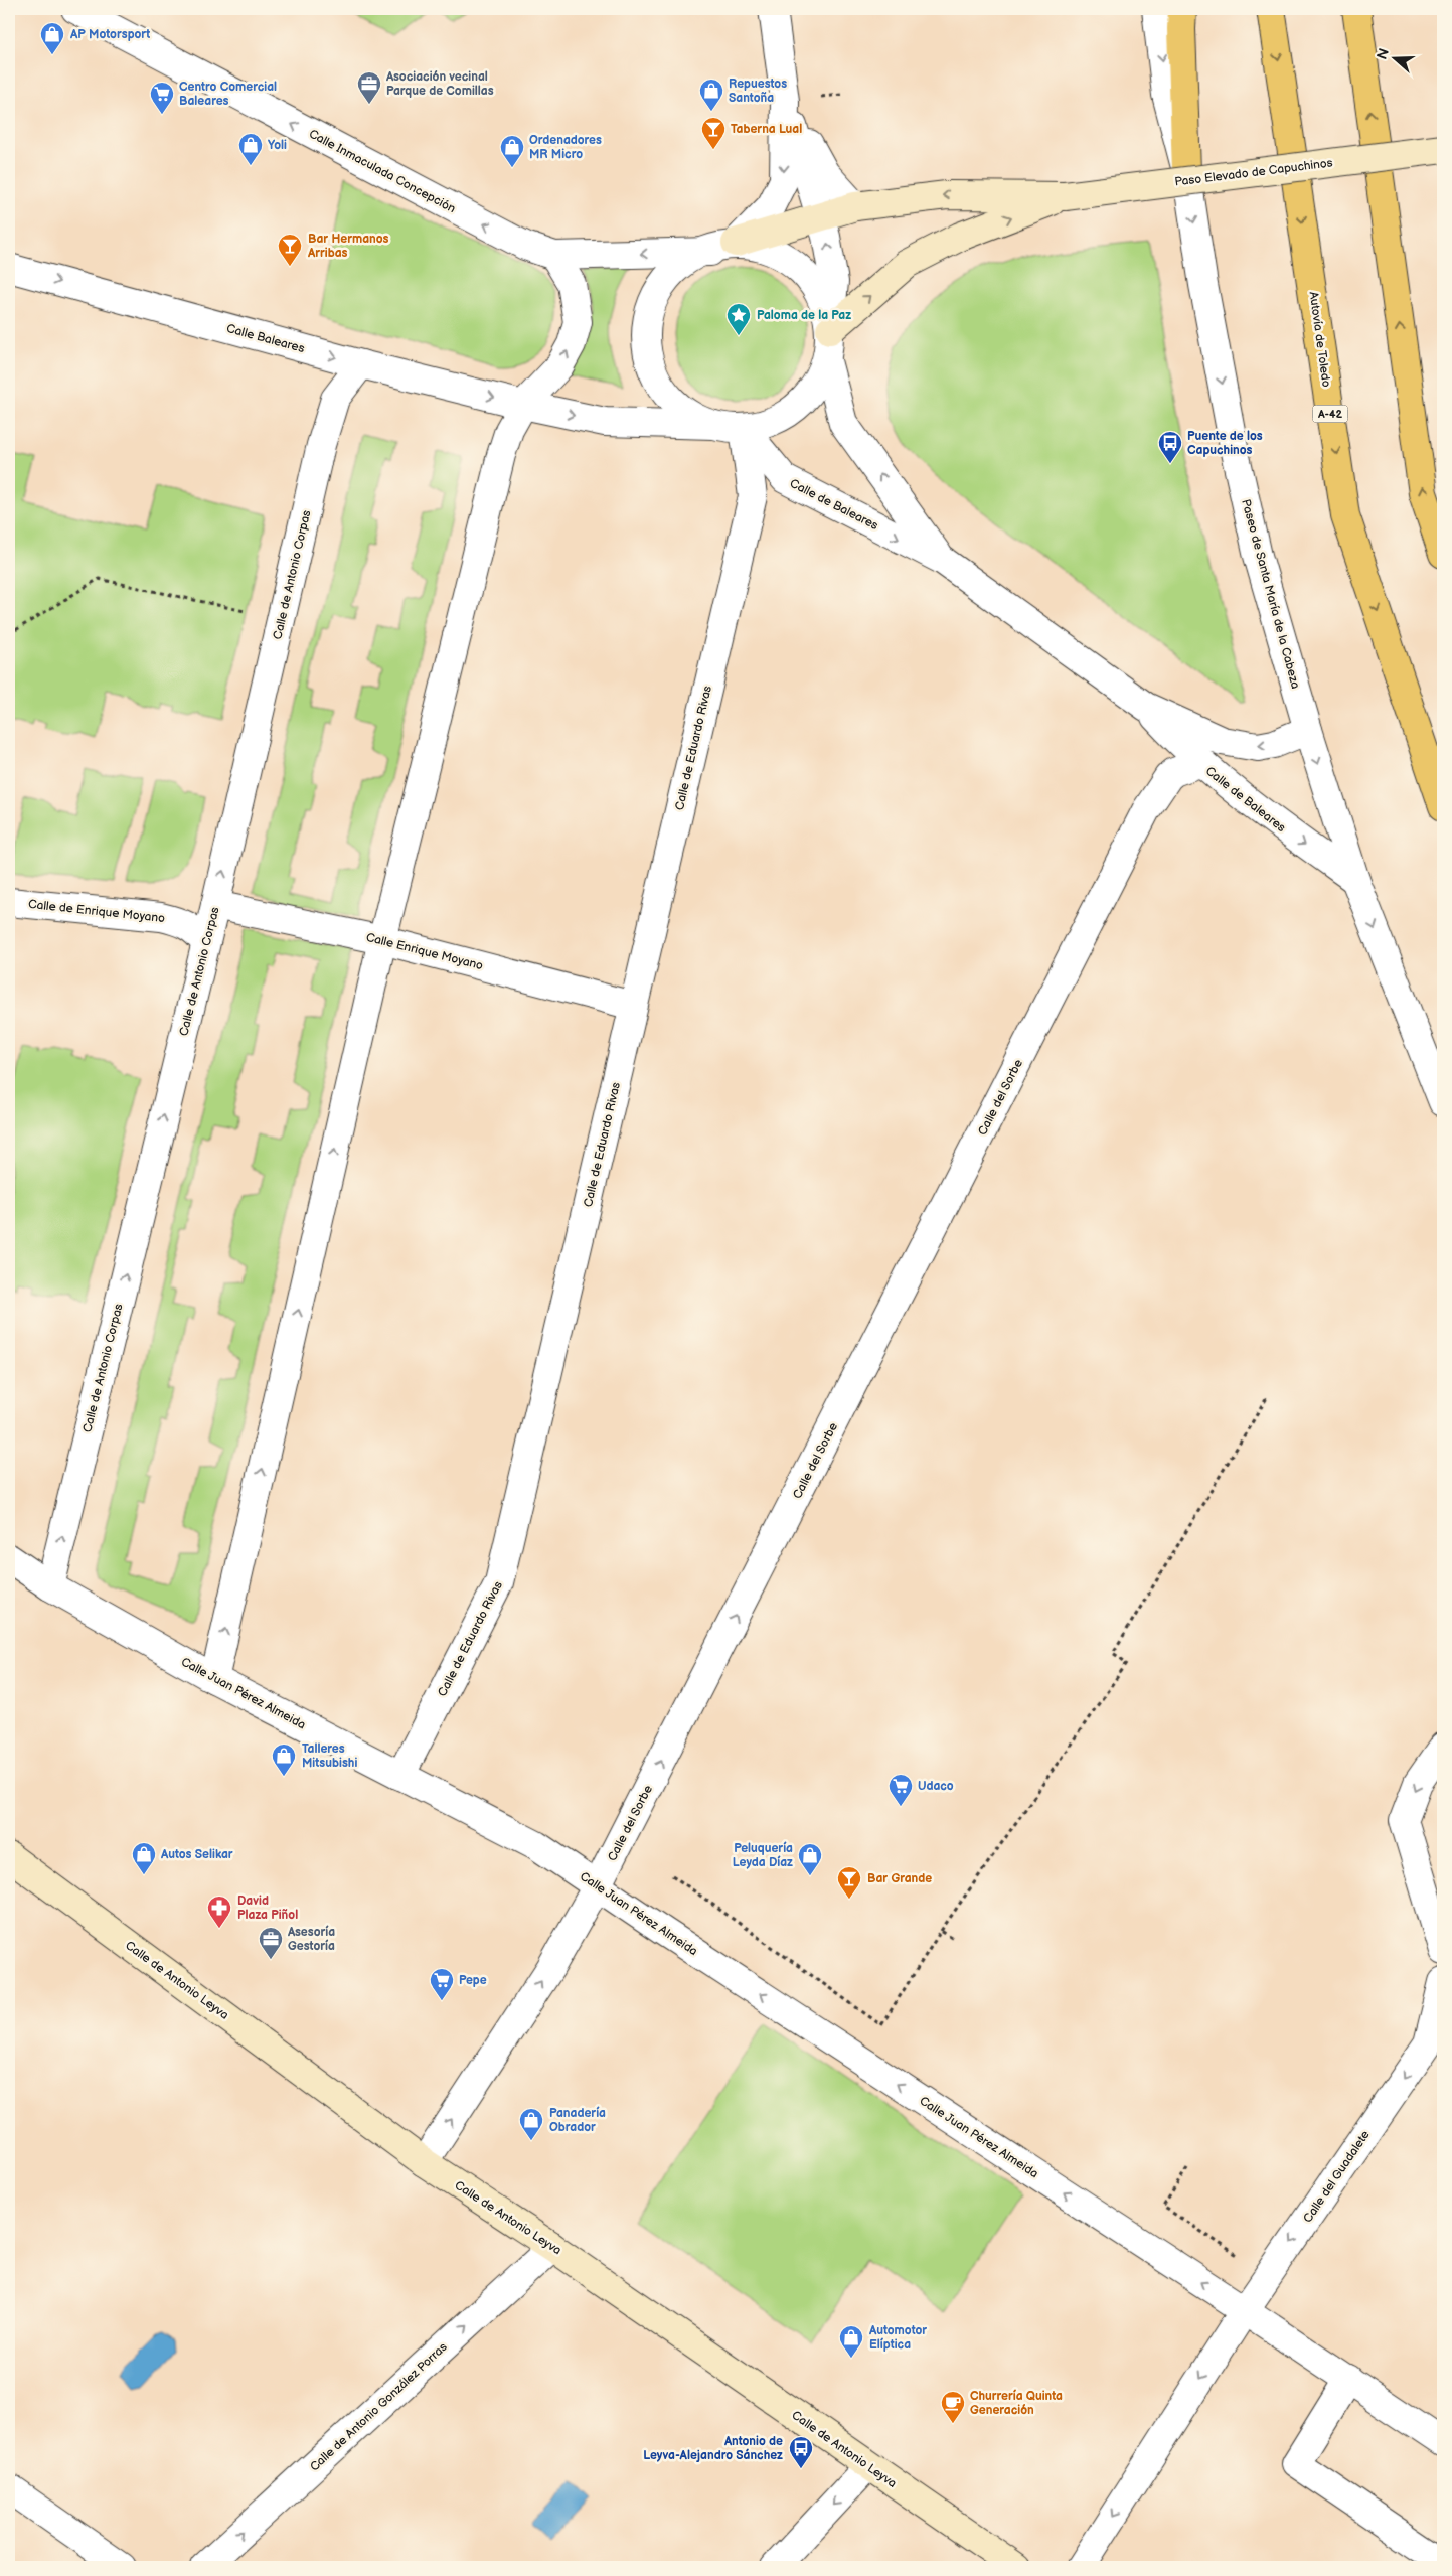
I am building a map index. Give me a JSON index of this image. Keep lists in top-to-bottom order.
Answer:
{
  "streets": {
    "highway": ["Autovía de Toledo", "A-42"],
    "main road": ["Paso Elevado de Capuchinos", "Calle de Antonio Leyva"],
    "street": [
      "Calle Inmaculada Concepción",
      "Calle Baleares",
      "Calle de Baleares",
      "Calle de Antonio Corpas",
      "Paseo de Santa María de la Cabeza",
      "Calle de Eduardo Rivas",
      "Calle de Enrique Moyano",
      "Calle Enrique Moyano",
      "Calle del Sorbe",
      "Calle Juan Pérez Almeida",
      "Calle del Guadalete",
      "Calle de Antonio González Porras"
    ]
  },
  "crossings": [
    ["Calle Inmaculada Concepción", "Paso Elevado de Capuchinos"],
    ["Calle Baleares", "Calle de Antonio Corpas"],
    ["Calle de Baleares", "Paseo de Santa María de la Cabeza"],
    ["Calle de Baleares", "Calle de Eduardo Rivas"],
    ["Calle de Baleares", "Calle del Sorbe"],
    ["Calle de Antonio Corpas", "Calle de Enrique Moyano"],
    ["Calle de Antonio Corpas", "Calle Enrique Moyano"],
    ["Calle de Antonio Corpas", "Calle Juan Pérez Almeida"],
    ["Calle de Eduardo Rivas", "Calle Enrique Moyano"],
    ["Calle de Eduardo Rivas", "Calle Juan Pérez Almeida"],
    ["Calle del Sorbe", "Calle Juan Pérez Almeida"],
    ["Calle del Sorbe", "Calle de Antonio Leyva"],
    ["Calle Juan Pérez Almeida", "Calle del Guadalete"],
    ["Calle de Antonio Leyva", "Calle de Antonio González Porras"]
  ],
  "one_way": [
    "Calle Inmaculada Concepción",
    "Calle Baleares",
    "Paseo de Santa María de la Cabeza",
    "Calle del Sorbe",
    "Calle Juan Pérez Almeida",
    "Calle del Guadalete",
    "Calle de Antonio González Porras"
  ],
  "places": {
    "shop": [
      "AP Motorsport",
      "Repuestos Santoña",
      "Yoli",
      "Ordenadores MR Micro",
      "Talleres Mitsubishi",
      "Autos Selikar",
      "Peluquería Leyda Díaz",
      "Panadería Obrador",
      "Automotor Elíptica"
    ],
    "office": ["Asociación vecinal Parque de Comillas", "Asesoría Gestoría"],
    "supermarket": ["Centro Comercial Baleares", "Udaco", "Pepe"],
    "bar": ["Taberna Lual", "Bar Hermanos Arribas", "Bar Grande"],
    "place": ["Paloma de la Paz"],
    "bus stop": ["Puente de los Capuchinos", "Antonio de Leyva-Alejandro Sánchez"],
    "pharmacy": ["David Plaza Piñol"],
    "cafe": ["Churrería Quinta Generación"]
  },
  "north": "left"
}
